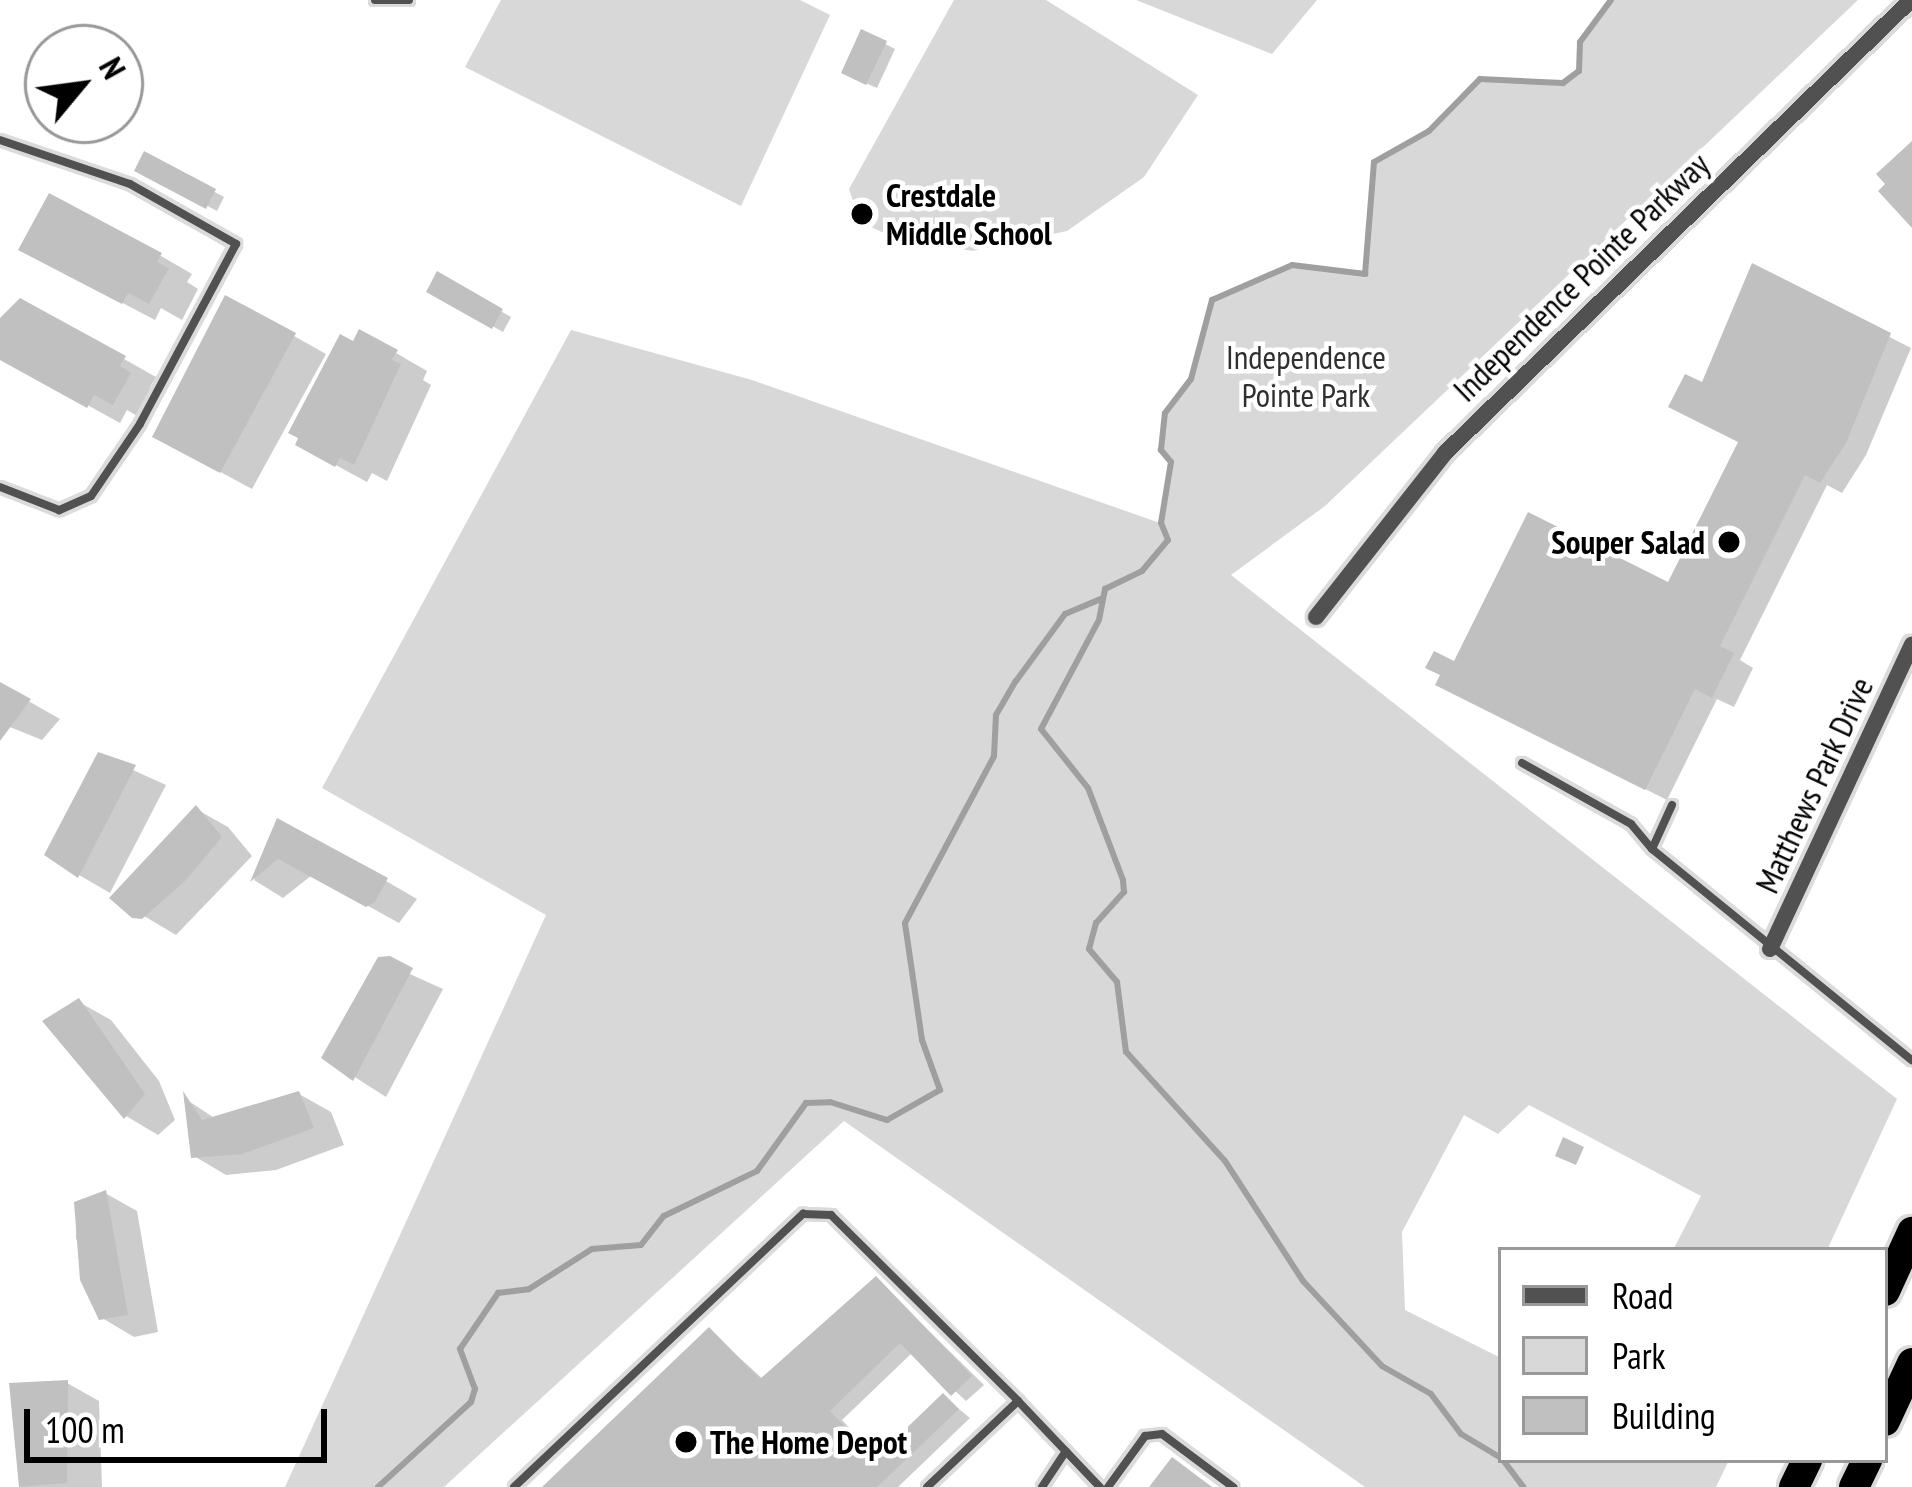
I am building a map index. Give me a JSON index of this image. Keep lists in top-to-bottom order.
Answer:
{
  "streets": {
    "street": ["Independence Pointe Parkway", "Matthews Park Drive"]
  },
  "parks": ["Independence Pointe Park"],
  "places": ["Crestdale Middle School", "Souper Salad", "The Home Depot"],
  "legend": ["Road", "Park", "Building"],
  "scale_bar": "100 m",
  "north": "top right"
}
